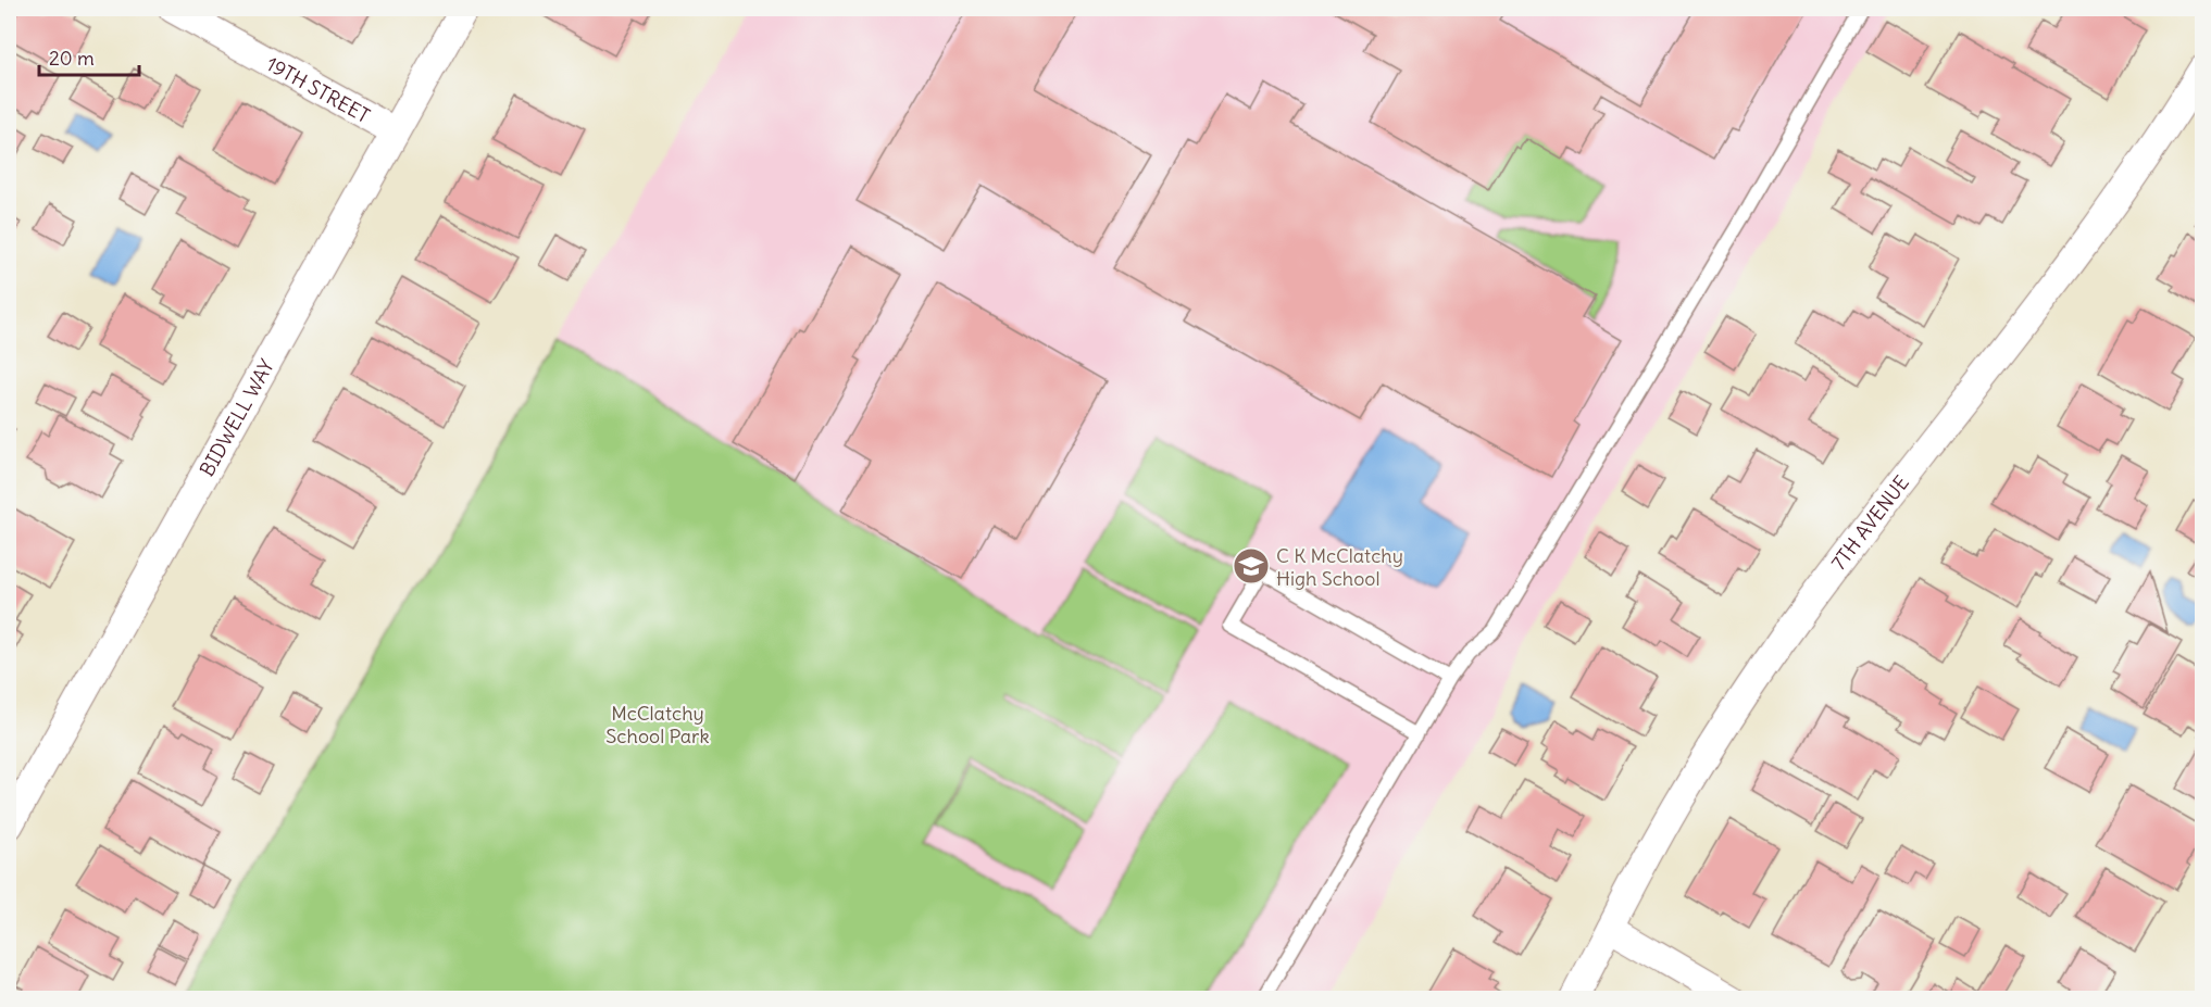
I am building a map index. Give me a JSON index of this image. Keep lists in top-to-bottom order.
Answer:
{
  "streets": {
    "street": ["19TH STREET", "BIDWELL WAY", "7TH AVENUE"]
  },
  "crossings": [
    ["19TH STREET", "BIDWELL WAY"]
  ],
  "parks": ["McClatchy School Park"],
  "places": {
    "school or university": ["C K McClatchy High School"]
  },
  "scale_bar": "20 m"
}
